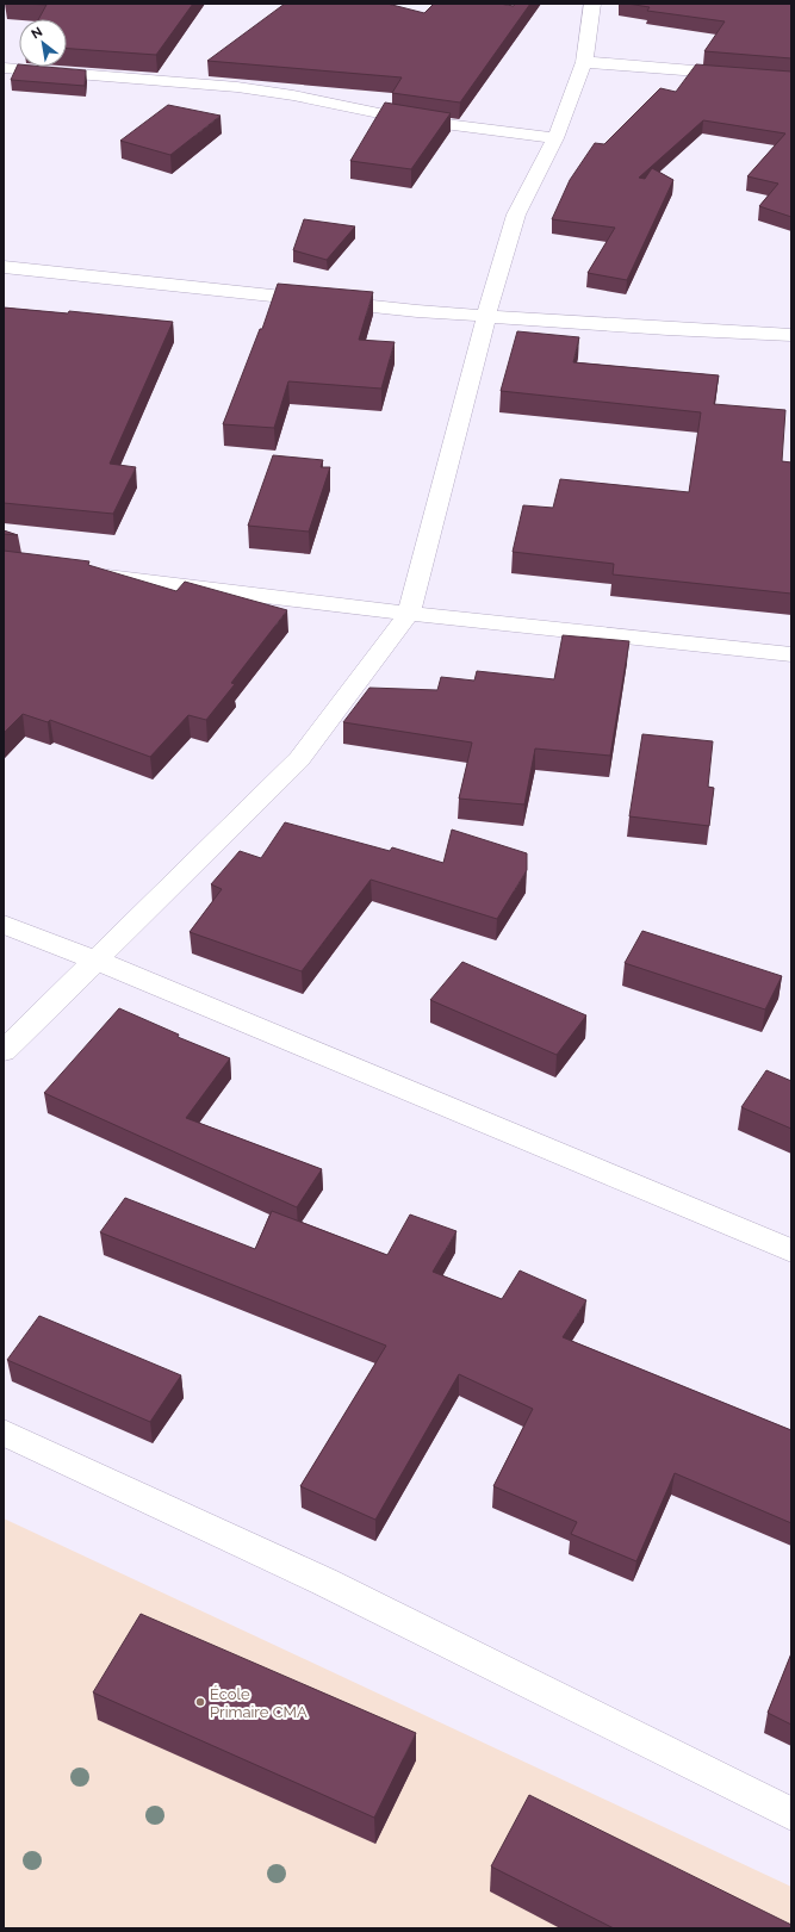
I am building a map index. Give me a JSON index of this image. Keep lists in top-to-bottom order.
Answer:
{
  "places": ["École Primaire CMA"],
  "north": "top left"
}
